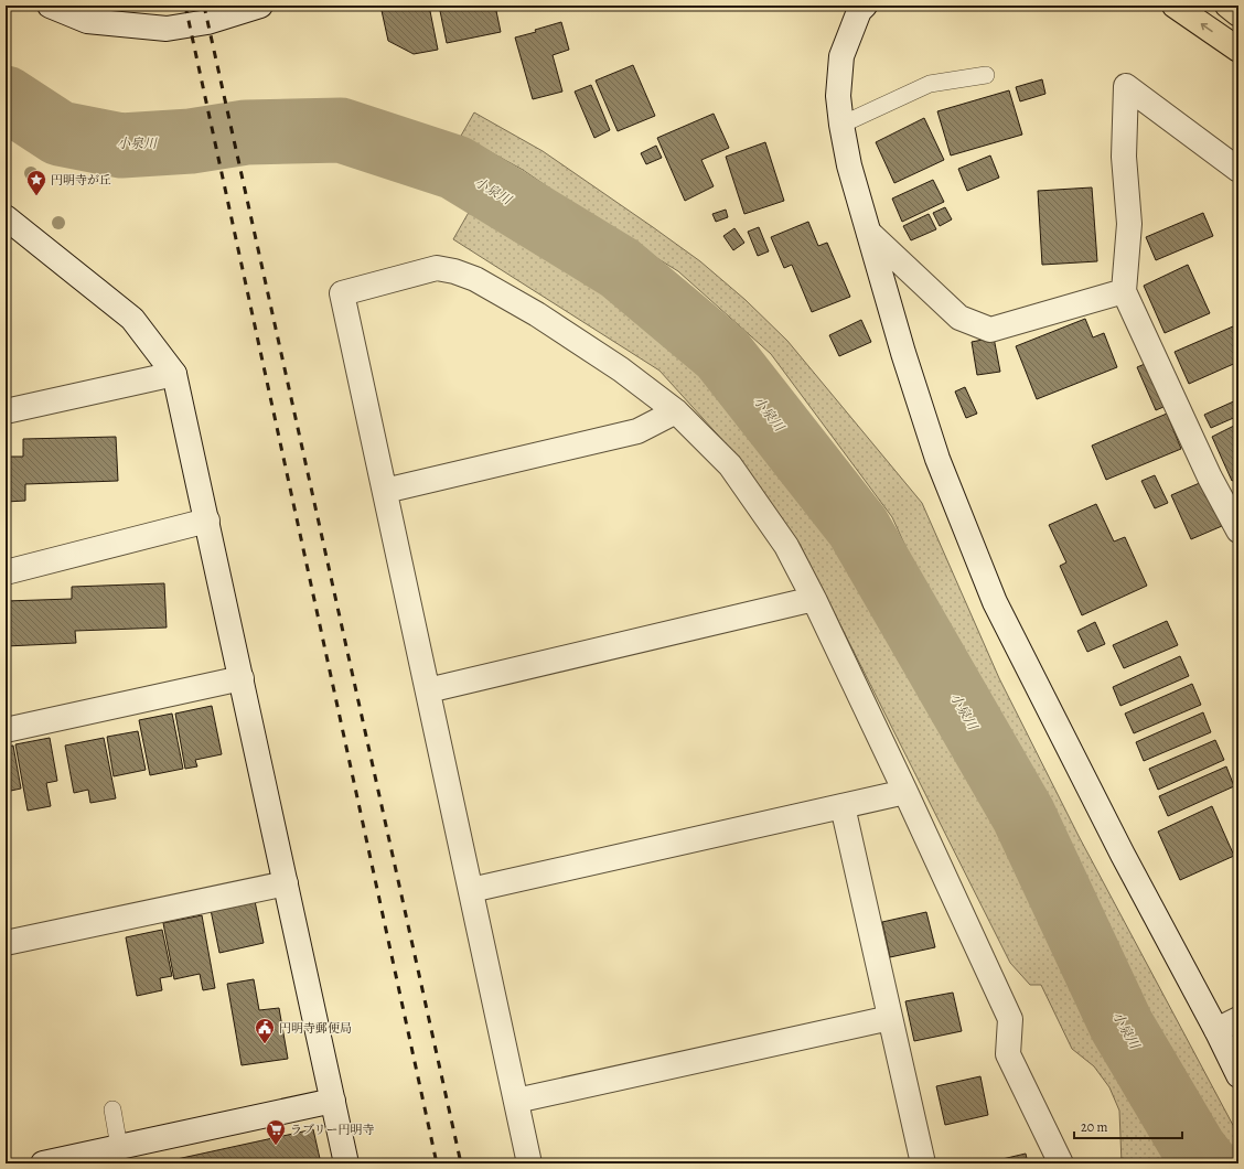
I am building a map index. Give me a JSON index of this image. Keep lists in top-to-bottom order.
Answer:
{
  "water": ["小泉川"],
  "places": {
    "place": ["円明寺が丘"],
    "public building": ["円明寺郵便局"],
    "supermarket": ["ラブリー円明寺"]
  },
  "scale_bar": "20 m"
}
